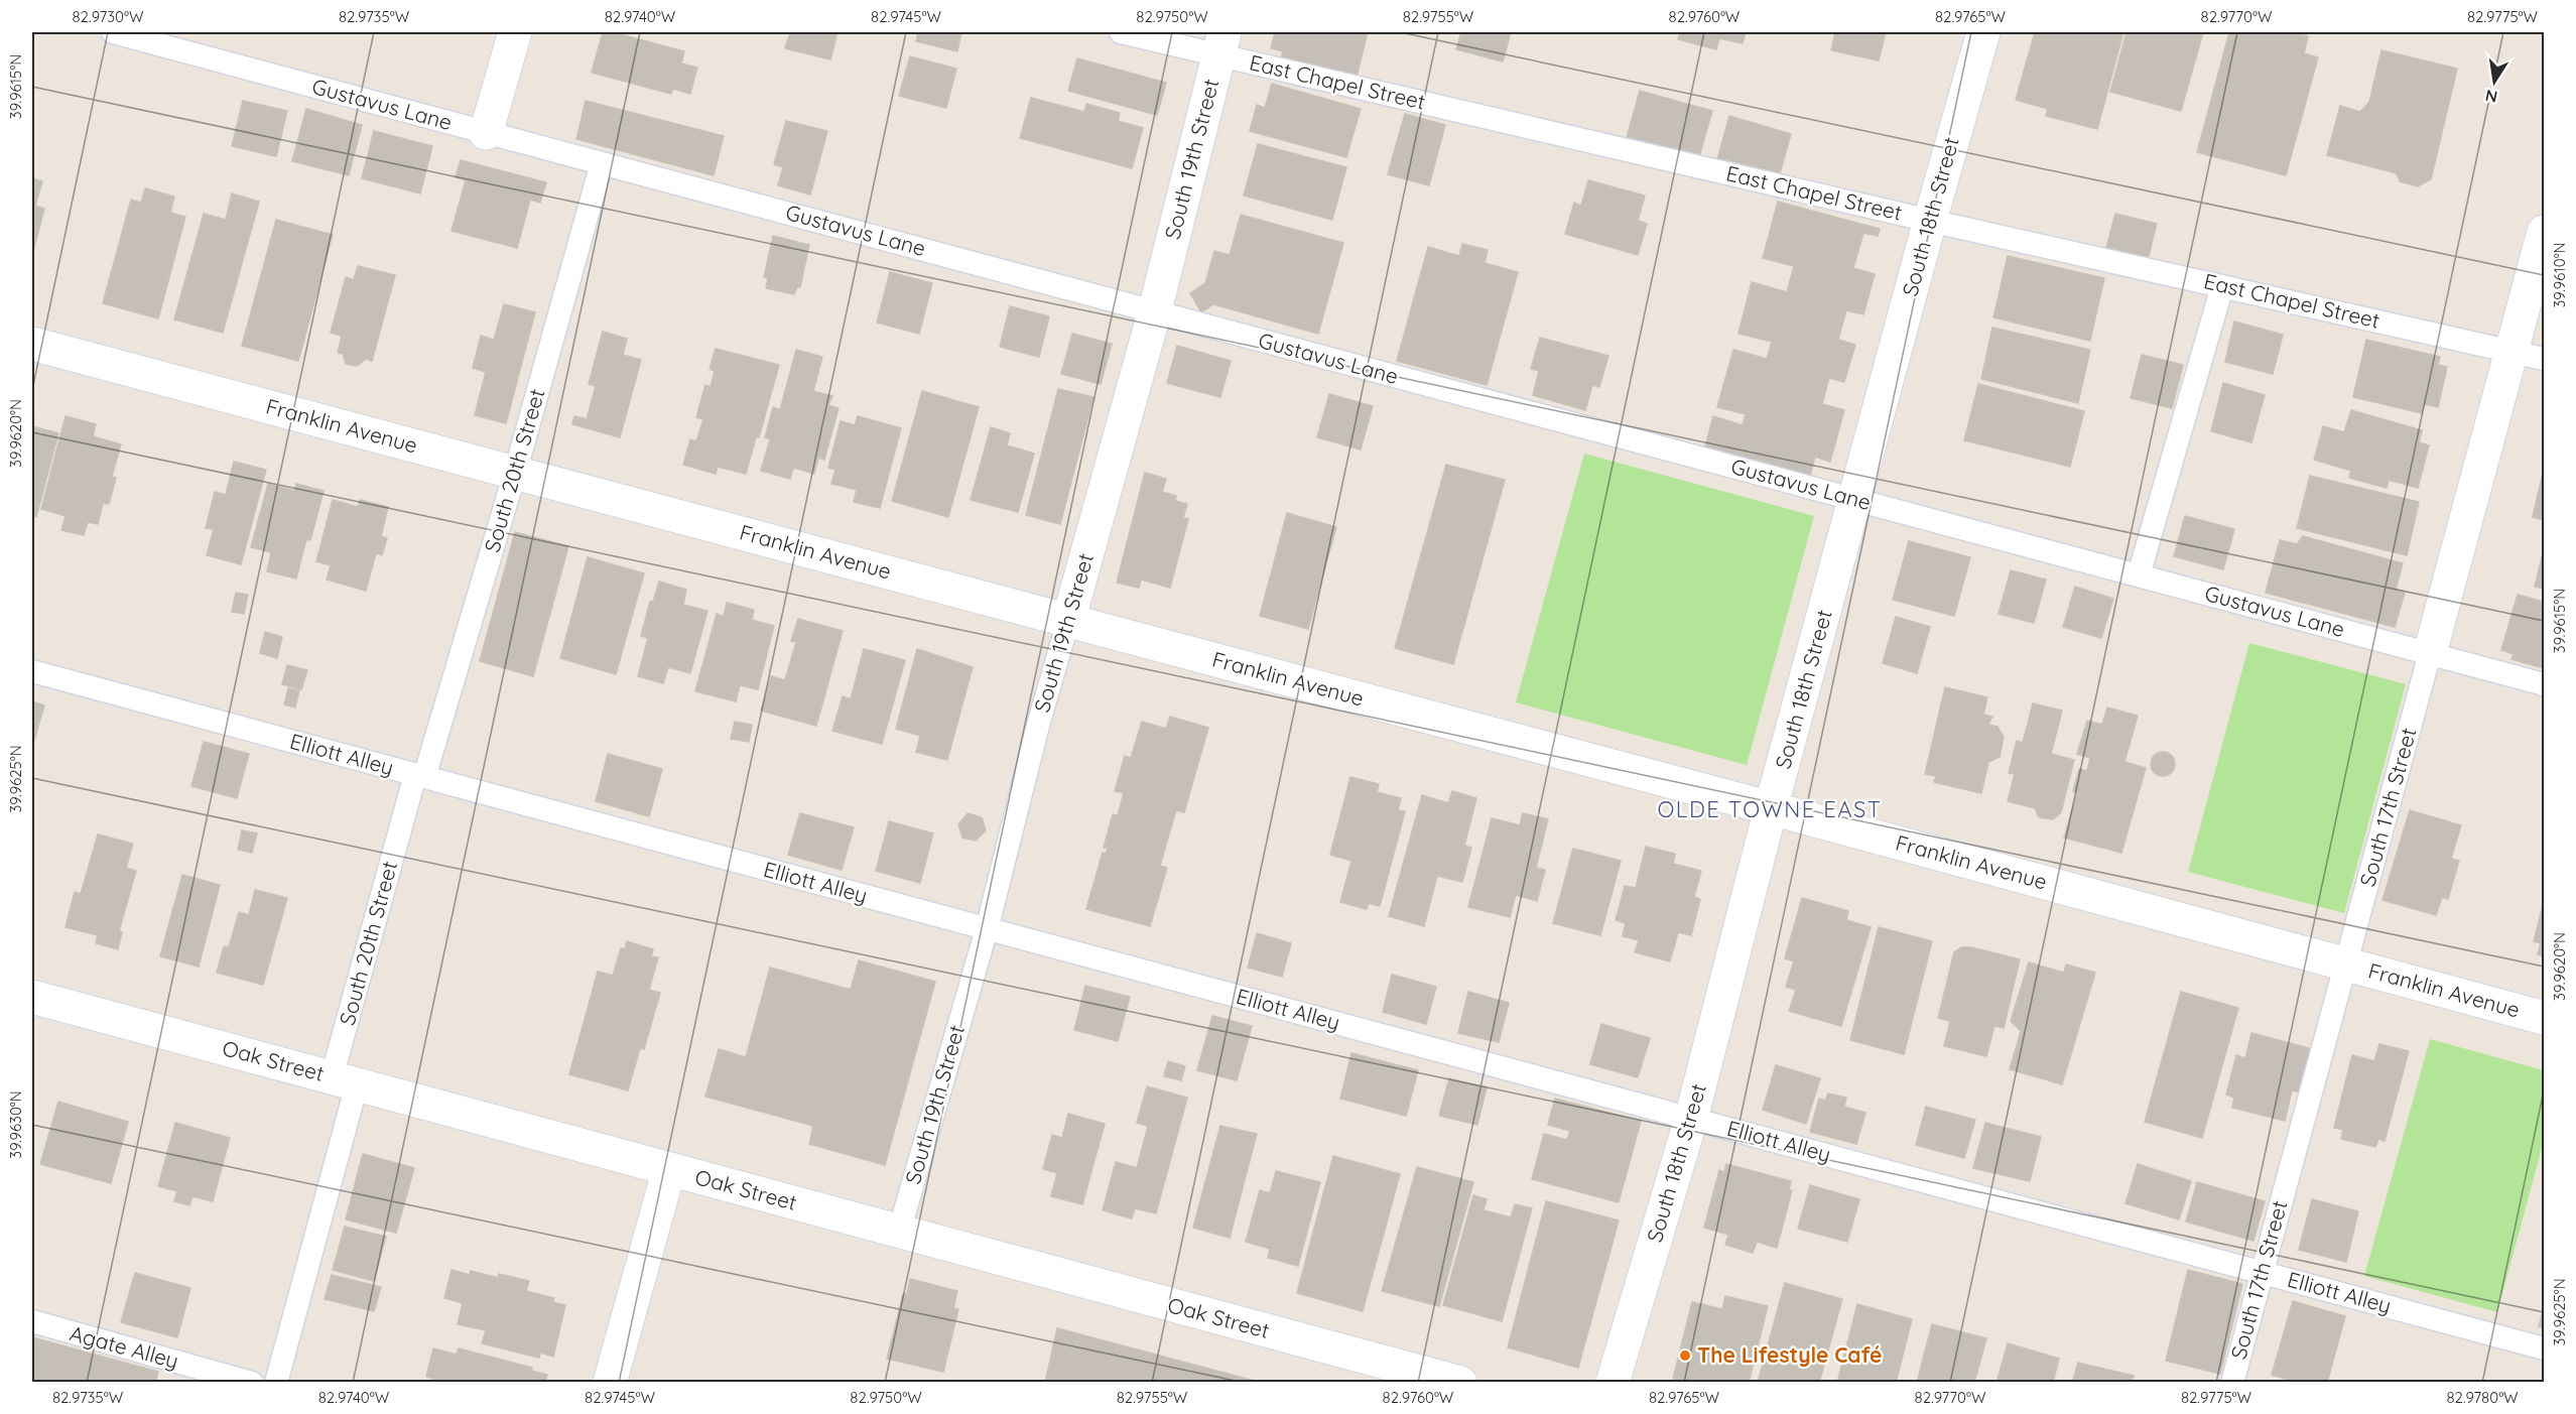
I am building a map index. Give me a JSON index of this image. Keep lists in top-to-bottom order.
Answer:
{
  "streets": {
    "street": [
      "South 19th Street",
      "South 18th Street",
      "Franklin Avenue",
      "South 17th Street",
      "Oak Street"
    ],
    "lane": [
      "East Chapel Street",
      "Gustavus Lane",
      "South 20th Street",
      "Elliott Alley",
      "Agate Alley"
    ]
  },
  "crossings": [
    ["East Chapel Street", "South 19th Street"],
    ["East Chapel Street", "South 18th Street"],
    ["East Chapel Street", "South 17th Street"],
    ["Gustavus Lane", "South 19th Street"],
    ["Gustavus Lane", "South 18th Street"],
    ["Gustavus Lane", "South 20th Street"],
    ["Gustavus Lane", "South 17th Street"],
    ["South 19th Street", "Franklin Avenue"],
    ["South 19th Street", "Elliott Alley"],
    ["South 19th Street", "Oak Street"],
    ["South 18th Street", "Franklin Avenue"],
    ["South 18th Street", "Elliott Alley"],
    ["Franklin Avenue", "South 20th Street"],
    ["Franklin Avenue", "South 17th Street"],
    ["South 20th Street", "Elliott Alley"],
    ["South 20th Street", "Oak Street"],
    ["Elliott Alley", "South 17th Street"]
  ],
  "districts": ["OLDE TOWNE EAST"],
  "places": ["The Lifestyle Café"],
  "north": "bottom",
  "coordinates": [
    "82.9730°W",
    "82.9735°W",
    "82.9740°W",
    "82.9745°W",
    "82.9750°W",
    "82.9755°W",
    "82.9760°W",
    "82.9765°W",
    "82.9770°W",
    "82.9775°W",
    "39.9615°N",
    "39.9610°N",
    "39.9620°N",
    "39.9625°N",
    "39.9630°N",
    "82.9780°W"
  ]
}
